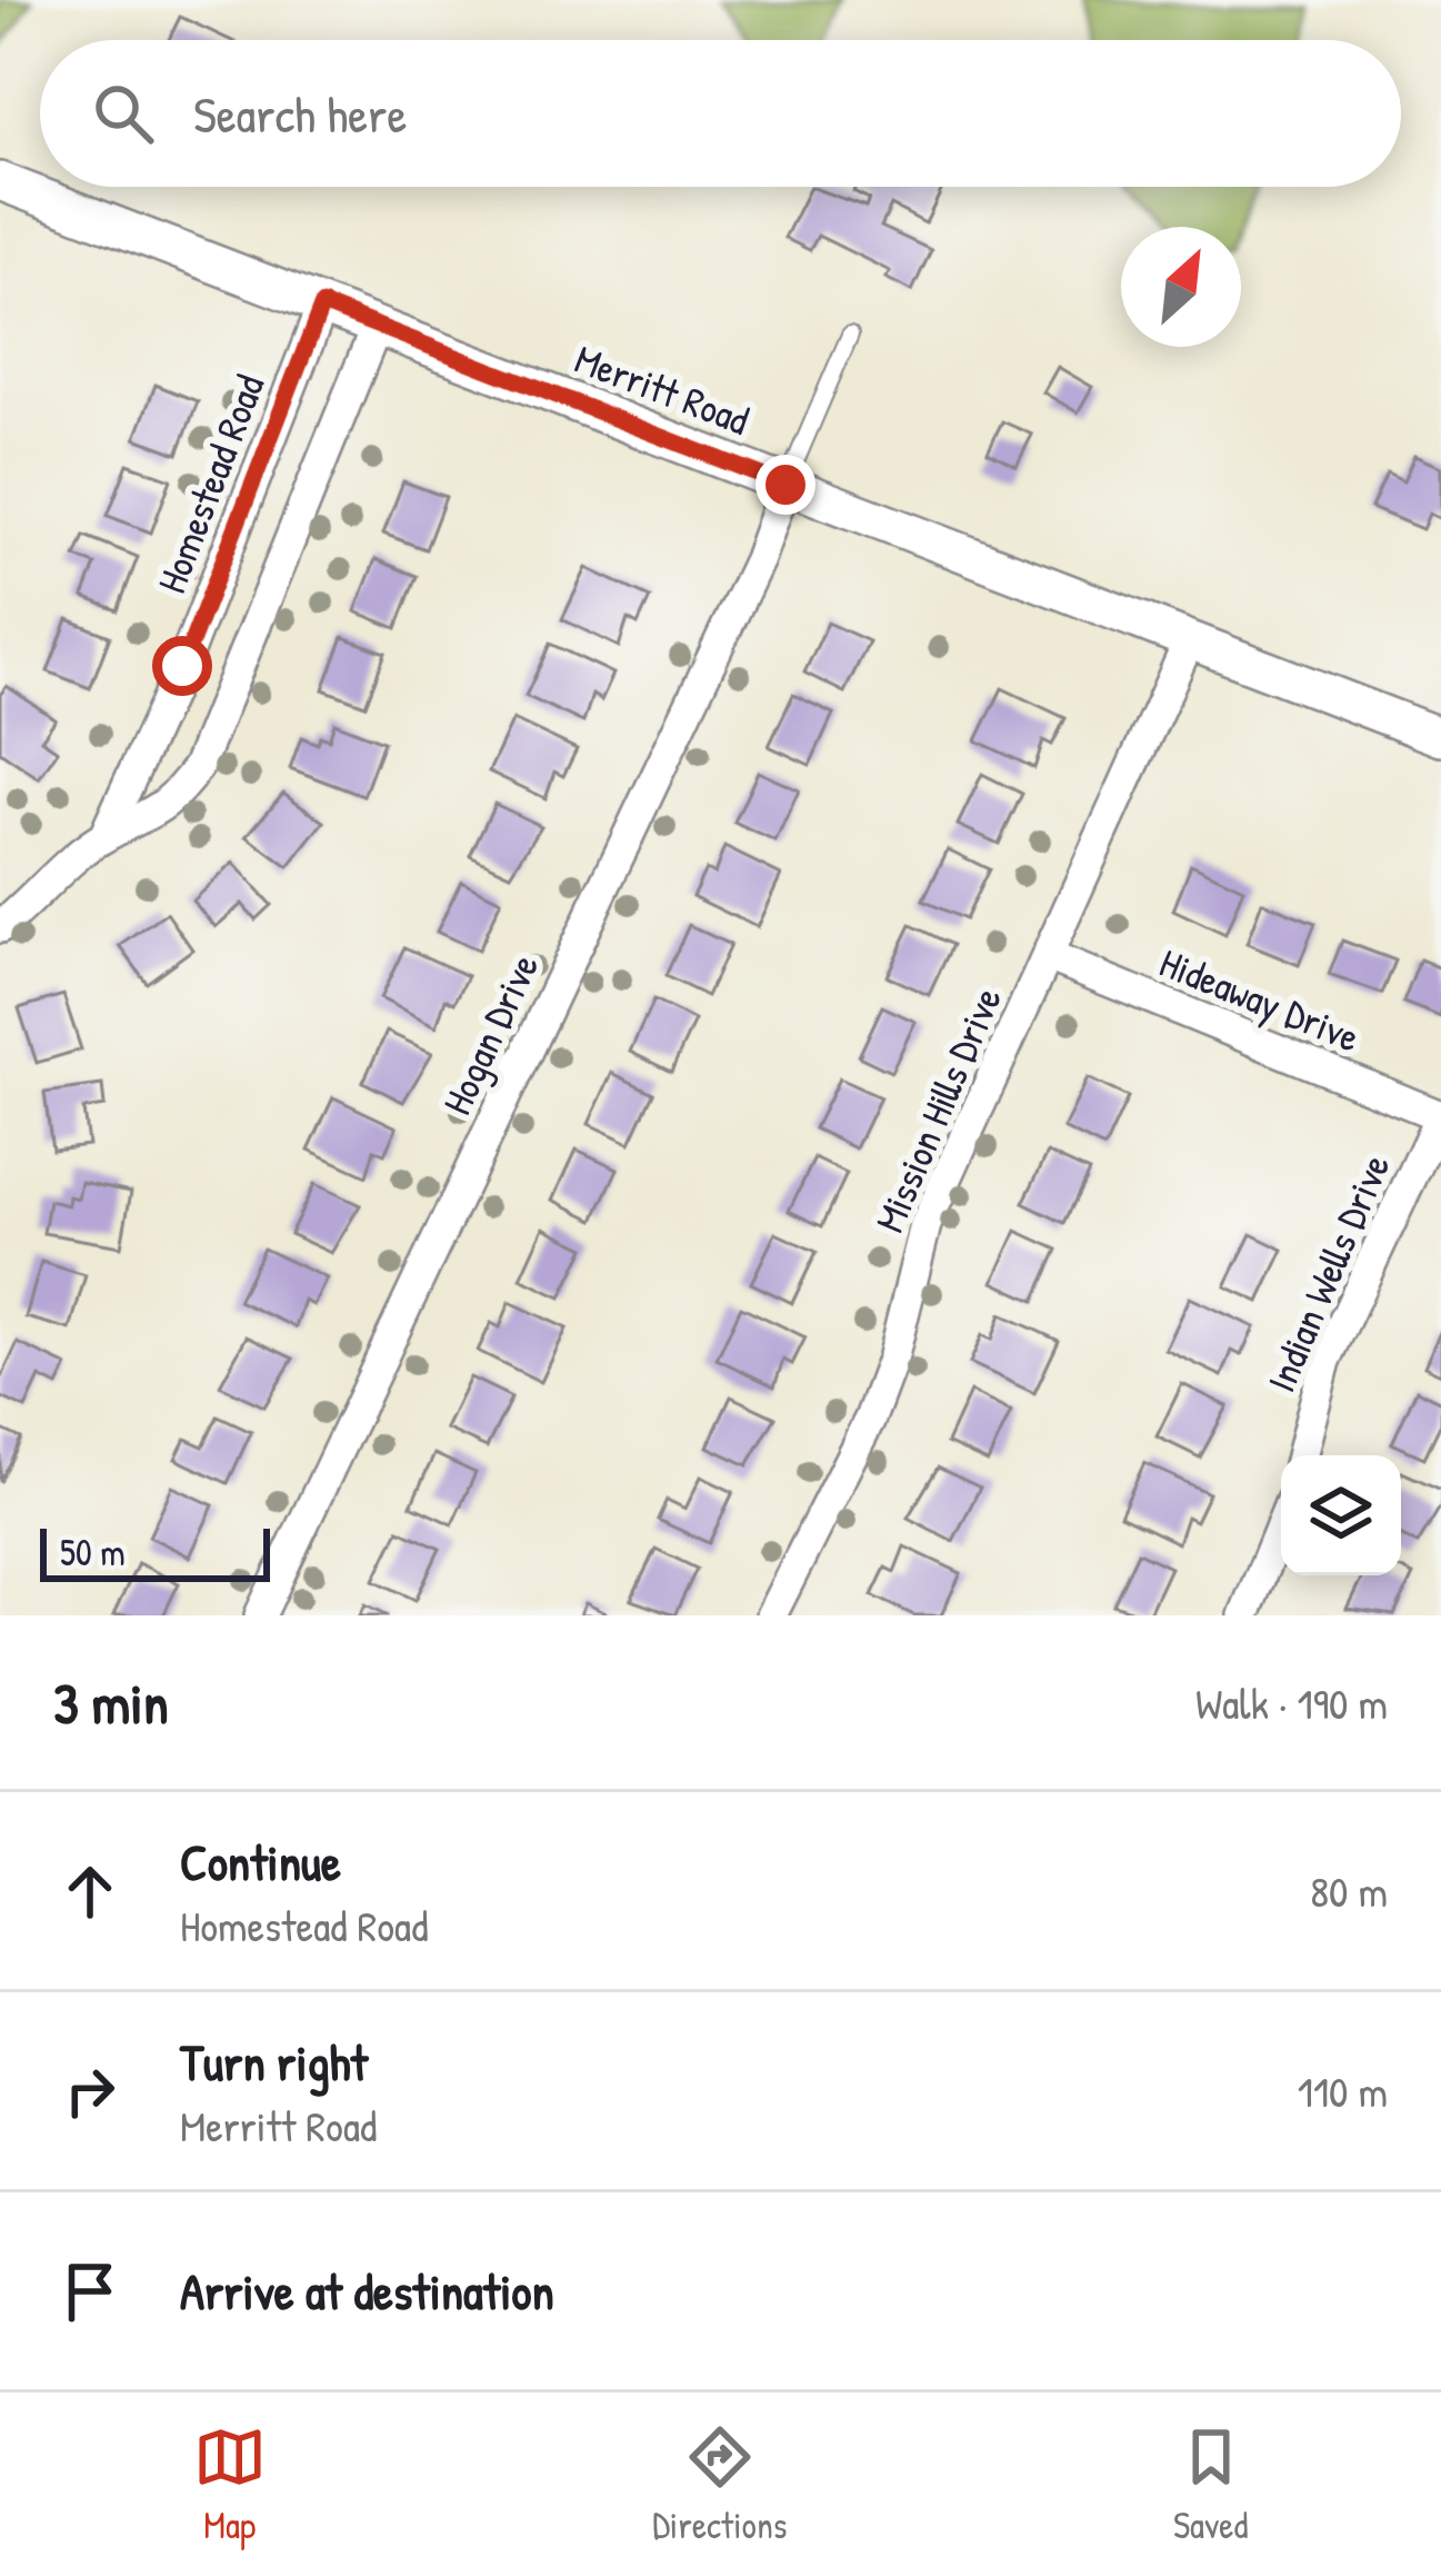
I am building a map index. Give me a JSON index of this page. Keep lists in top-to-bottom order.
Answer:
{
  "streets": {
    "street": [
      "Merritt Road",
      "Homestead Road",
      "Hideaway Drive",
      "Hogan Drive",
      "Mission Hills Drive",
      "Indian Wells Drive"
    ]
  },
  "crossings": [
    ["Merritt Road", "Homestead Road"],
    ["Merritt Road", "Hogan Drive"],
    ["Merritt Road", "Mission Hills Drive"],
    ["Hideaway Drive", "Mission Hills Drive"],
    ["Hideaway Drive", "Indian Wells Drive"]
  ],
  "scale_bar": "50 m",
  "north": "top right",
  "page": {
    "search": "Search here",
    "scale": "50 m",
    "heading": ["3 min", "Walk · 190 m"],
    "list": [
      ["Continue", "Homestead Road", "80 m"],
      ["Turn right", "Merritt Road", "110 m"],
      "Arrive at destination"
    ],
    "nav": ["Map", "Directions", "Saved"]
  }
}
